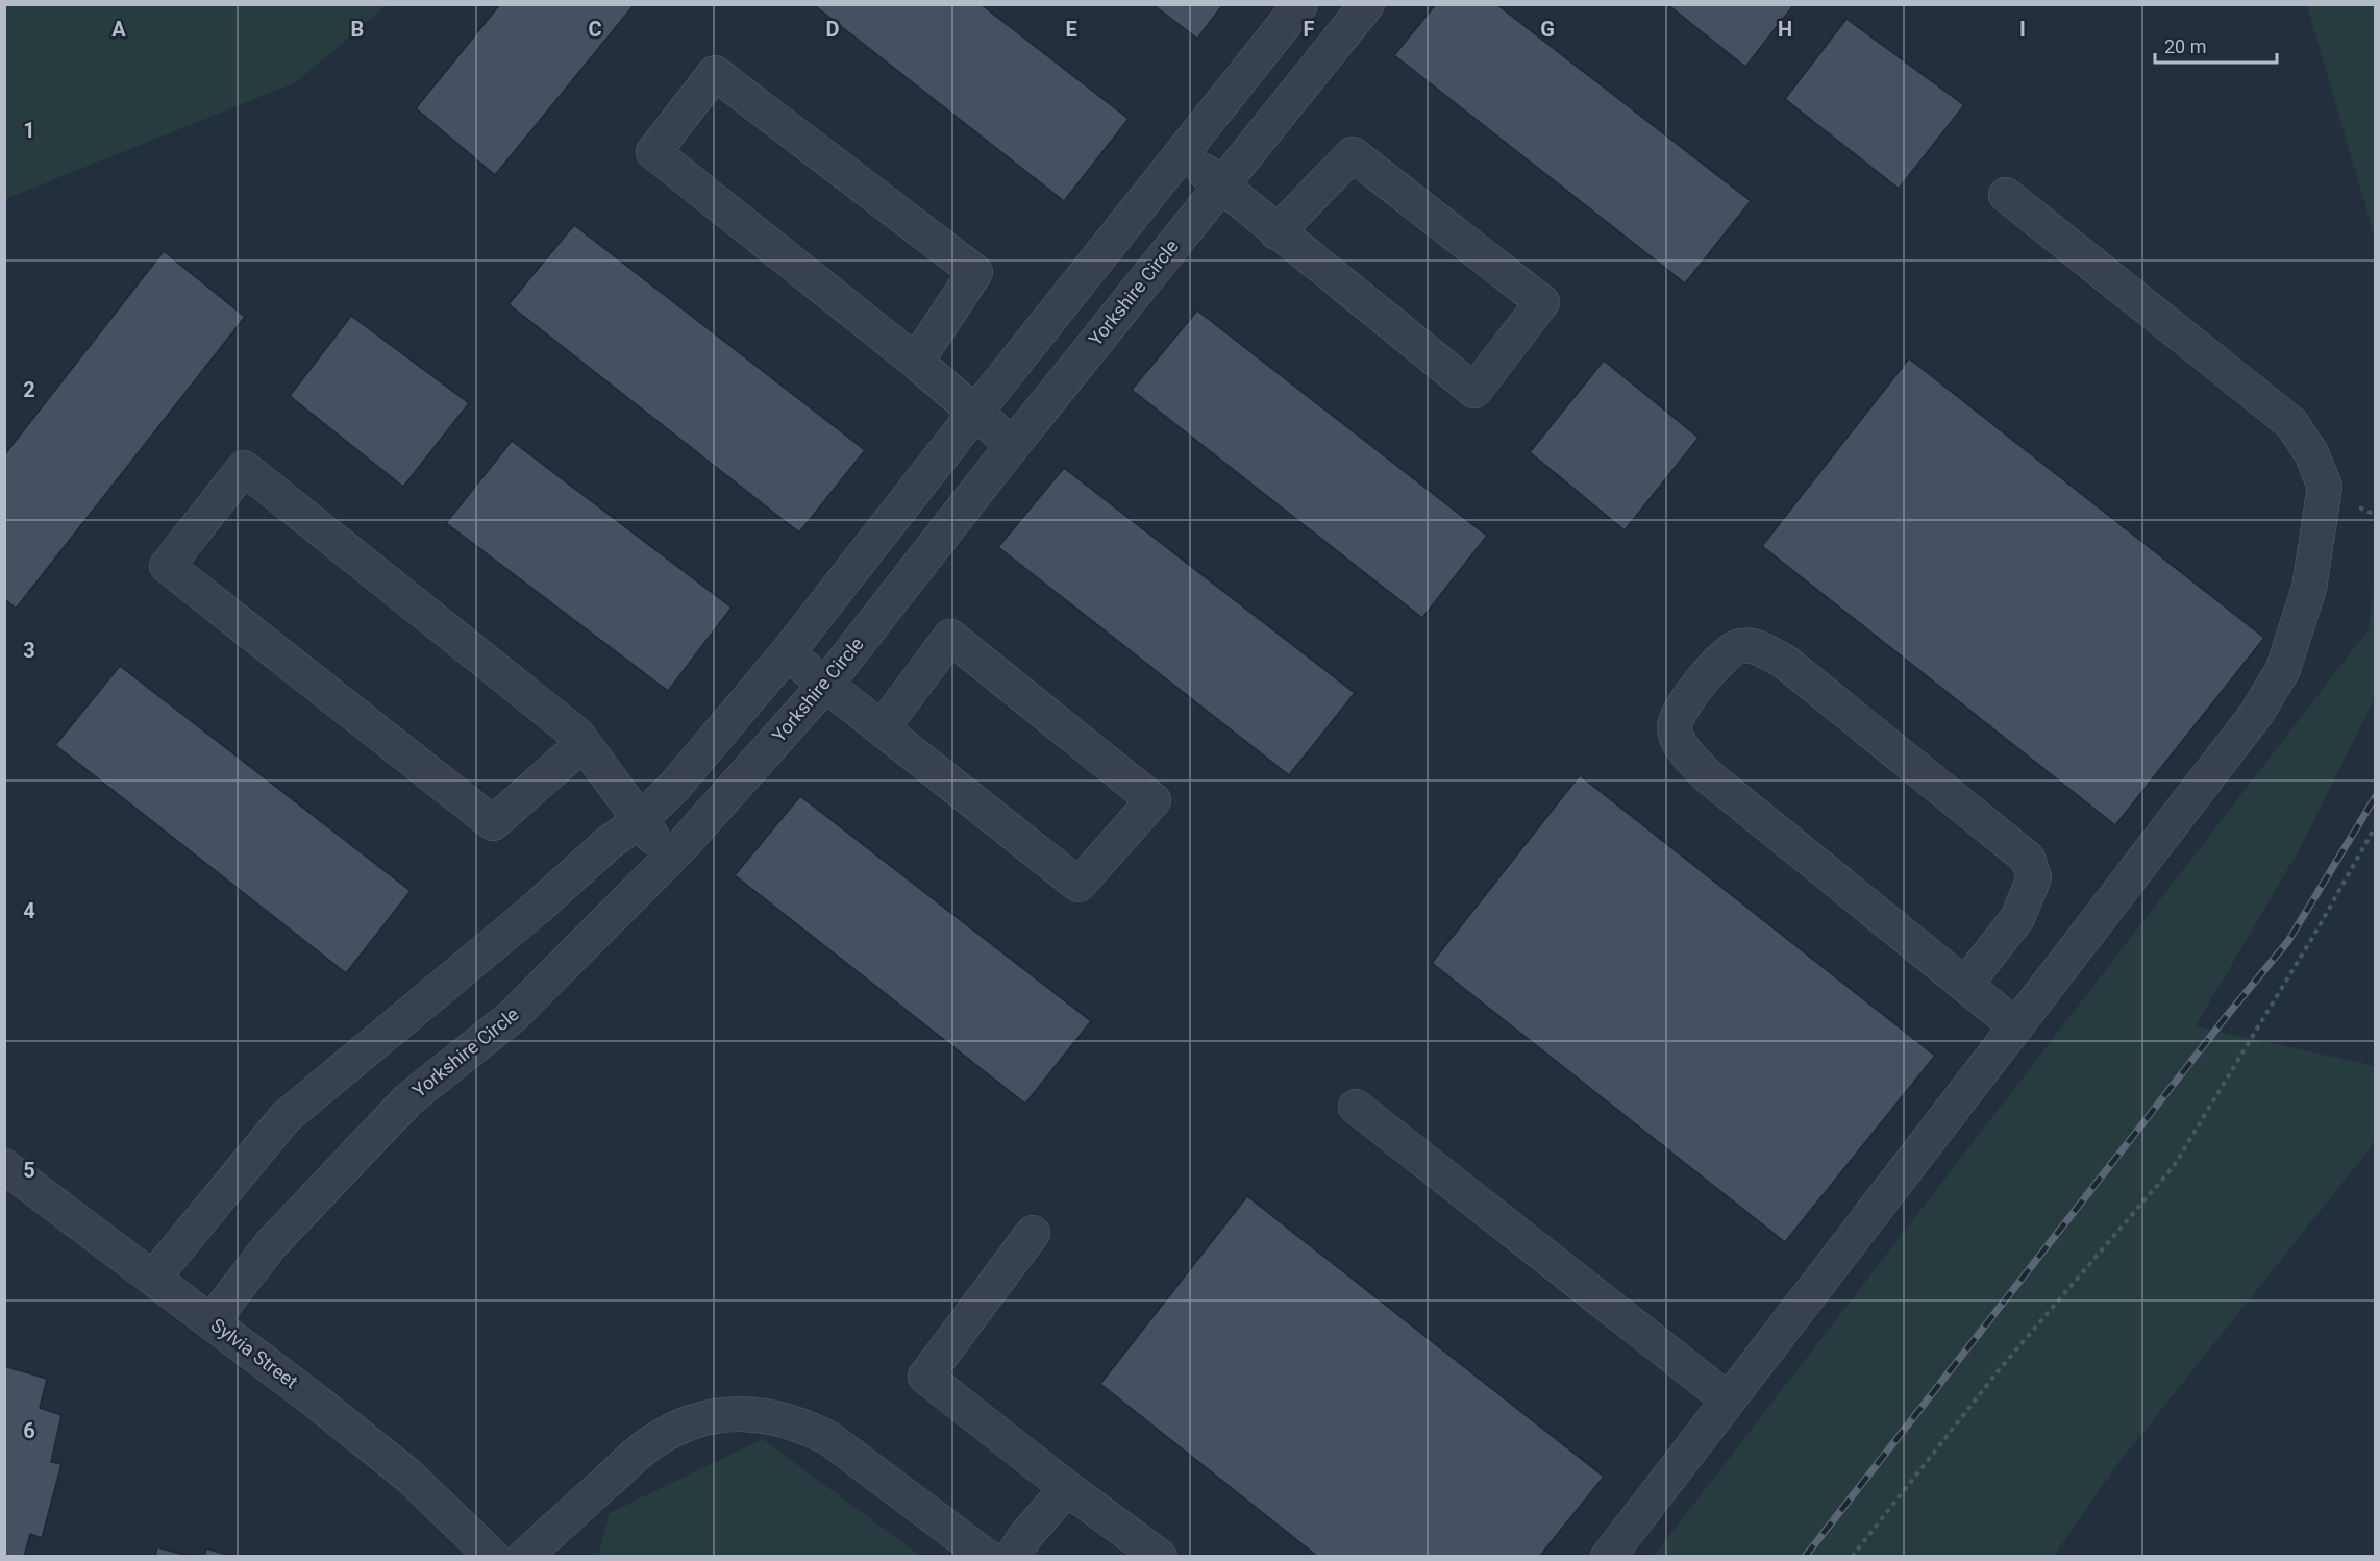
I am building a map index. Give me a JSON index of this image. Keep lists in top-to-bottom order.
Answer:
{
  "streets": {
    "street": ["Yorkshire Circle", "Sylvia Street"]
  },
  "crossings": [
    ["Yorkshire Circle", "Sylvia Street"]
  ],
  "scale_bar": "20 m",
  "grid": {
    "columns": [
      "A",
      "B",
      "C",
      "D",
      "E",
      "F",
      "G",
      "H",
      "I"
    ],
    "rows": [
      "1",
      "2",
      "3",
      "4",
      "5",
      "6"
    ]
  }
}
